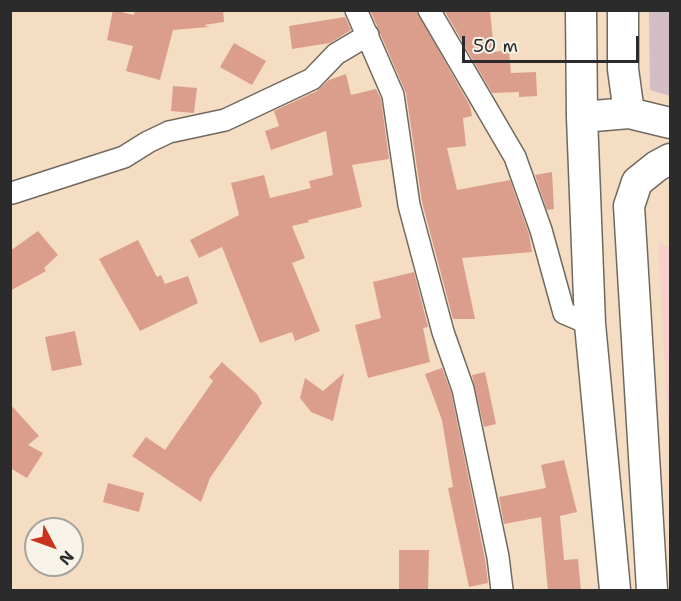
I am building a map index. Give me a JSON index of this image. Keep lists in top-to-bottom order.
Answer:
{
  "scale_bar": "50 m",
  "north": "bottom right"
}
